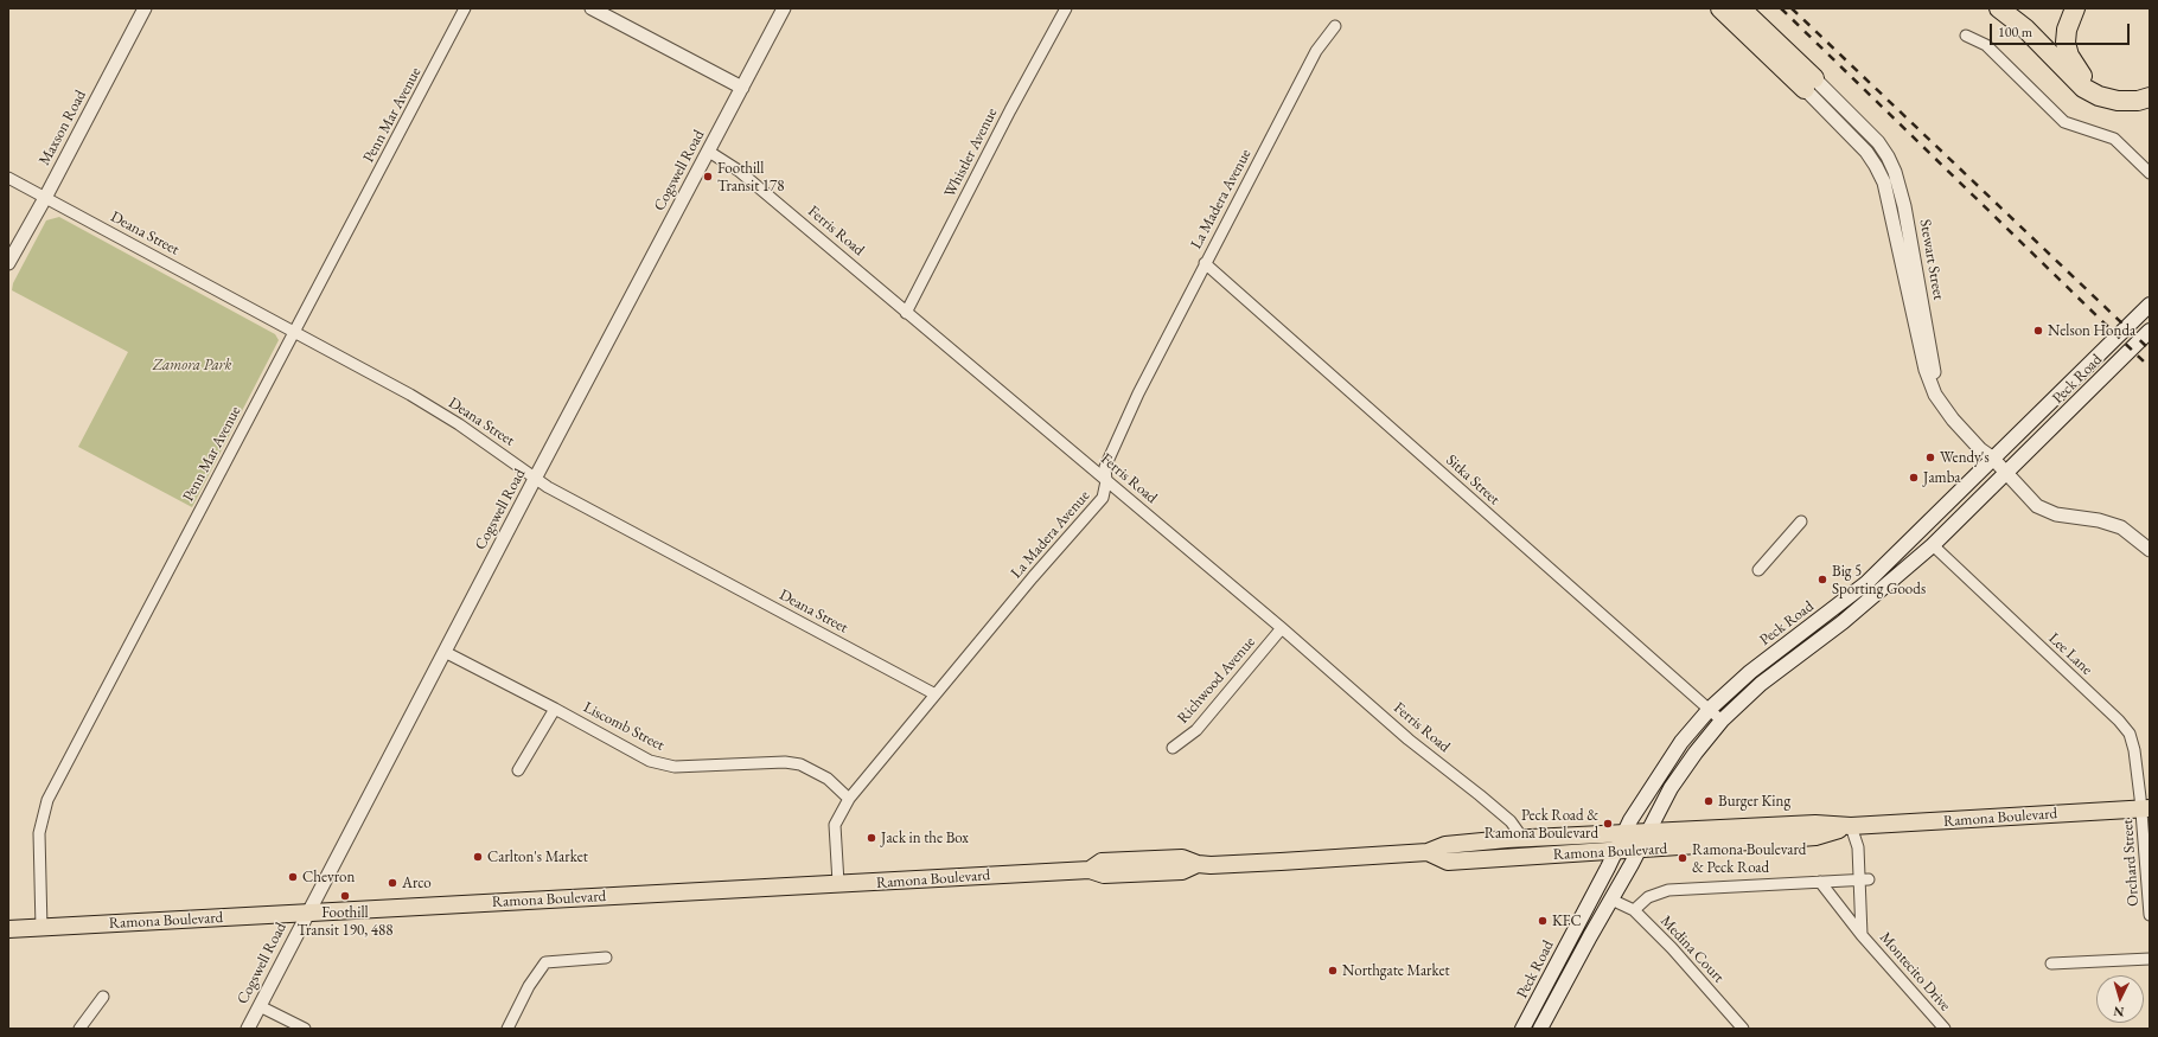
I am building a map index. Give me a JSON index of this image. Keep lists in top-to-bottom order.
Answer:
{
  "streets": {
    "main road": ["Peck Road", "Ramona Boulevard"],
    "street": [
      "Penn Mar Avenue",
      "Maxson Road",
      "Whistler Avenue",
      "Cogswell Road",
      "La Madera Avenue",
      "Ferris Road",
      "Deana Street",
      "Stewart Street",
      "Sitka Street",
      "Lee Lane",
      "Richwood Avenue",
      "Liscomb Street",
      "Orchard Street",
      "Medina Court",
      "Montecito Drive"
    ]
  },
  "crossings": [
    ["Penn Mar Avenue", "Deana Street"],
    ["Penn Mar Avenue", "Ramona Boulevard"],
    ["Maxson Road", "Deana Street"],
    ["Whistler Avenue", "Ferris Road"],
    ["Cogswell Road", "Ferris Road"],
    ["Cogswell Road", "Deana Street"],
    ["Cogswell Road", "Liscomb Street"],
    ["Cogswell Road", "Ramona Boulevard"],
    ["La Madera Avenue", "Ferris Road"],
    ["La Madera Avenue", "Deana Street"],
    ["La Madera Avenue", "Sitka Street"],
    ["La Madera Avenue", "Liscomb Street"],
    ["La Madera Avenue", "Ramona Boulevard"],
    ["Ferris Road", "Richwood Avenue"],
    ["Ferris Road", "Ramona Boulevard"],
    ["Stewart Street", "Peck Road"],
    ["Peck Road", "Sitka Street"],
    ["Peck Road", "Lee Lane"],
    ["Peck Road", "Ramona Boulevard"],
    ["Peck Road", "Medina Court"],
    ["Lee Lane", "Ramona Boulevard"],
    ["Lee Lane", "Orchard Street"],
    ["Ramona Boulevard", "Orchard Street"],
    ["Ramona Boulevard", "Montecito Drive"]
  ],
  "parks": ["Zamora Park"],
  "places": [
    "Foothill Transit 178",
    "Nelson Honda",
    "Wendy's",
    "Jamba",
    "Big 5 Sporting Goods",
    "Burger King",
    "Peck Road & Ramona Boulevard",
    "Jack in the Box",
    "Carlton's Market",
    "Ramona Boulevard & Peck Road",
    "Chevron",
    "Arco",
    "Foothill Transit 190, 488",
    "KFC",
    "Northgate Market"
  ],
  "scale_bar": "100 m",
  "north": "bottom"
}
